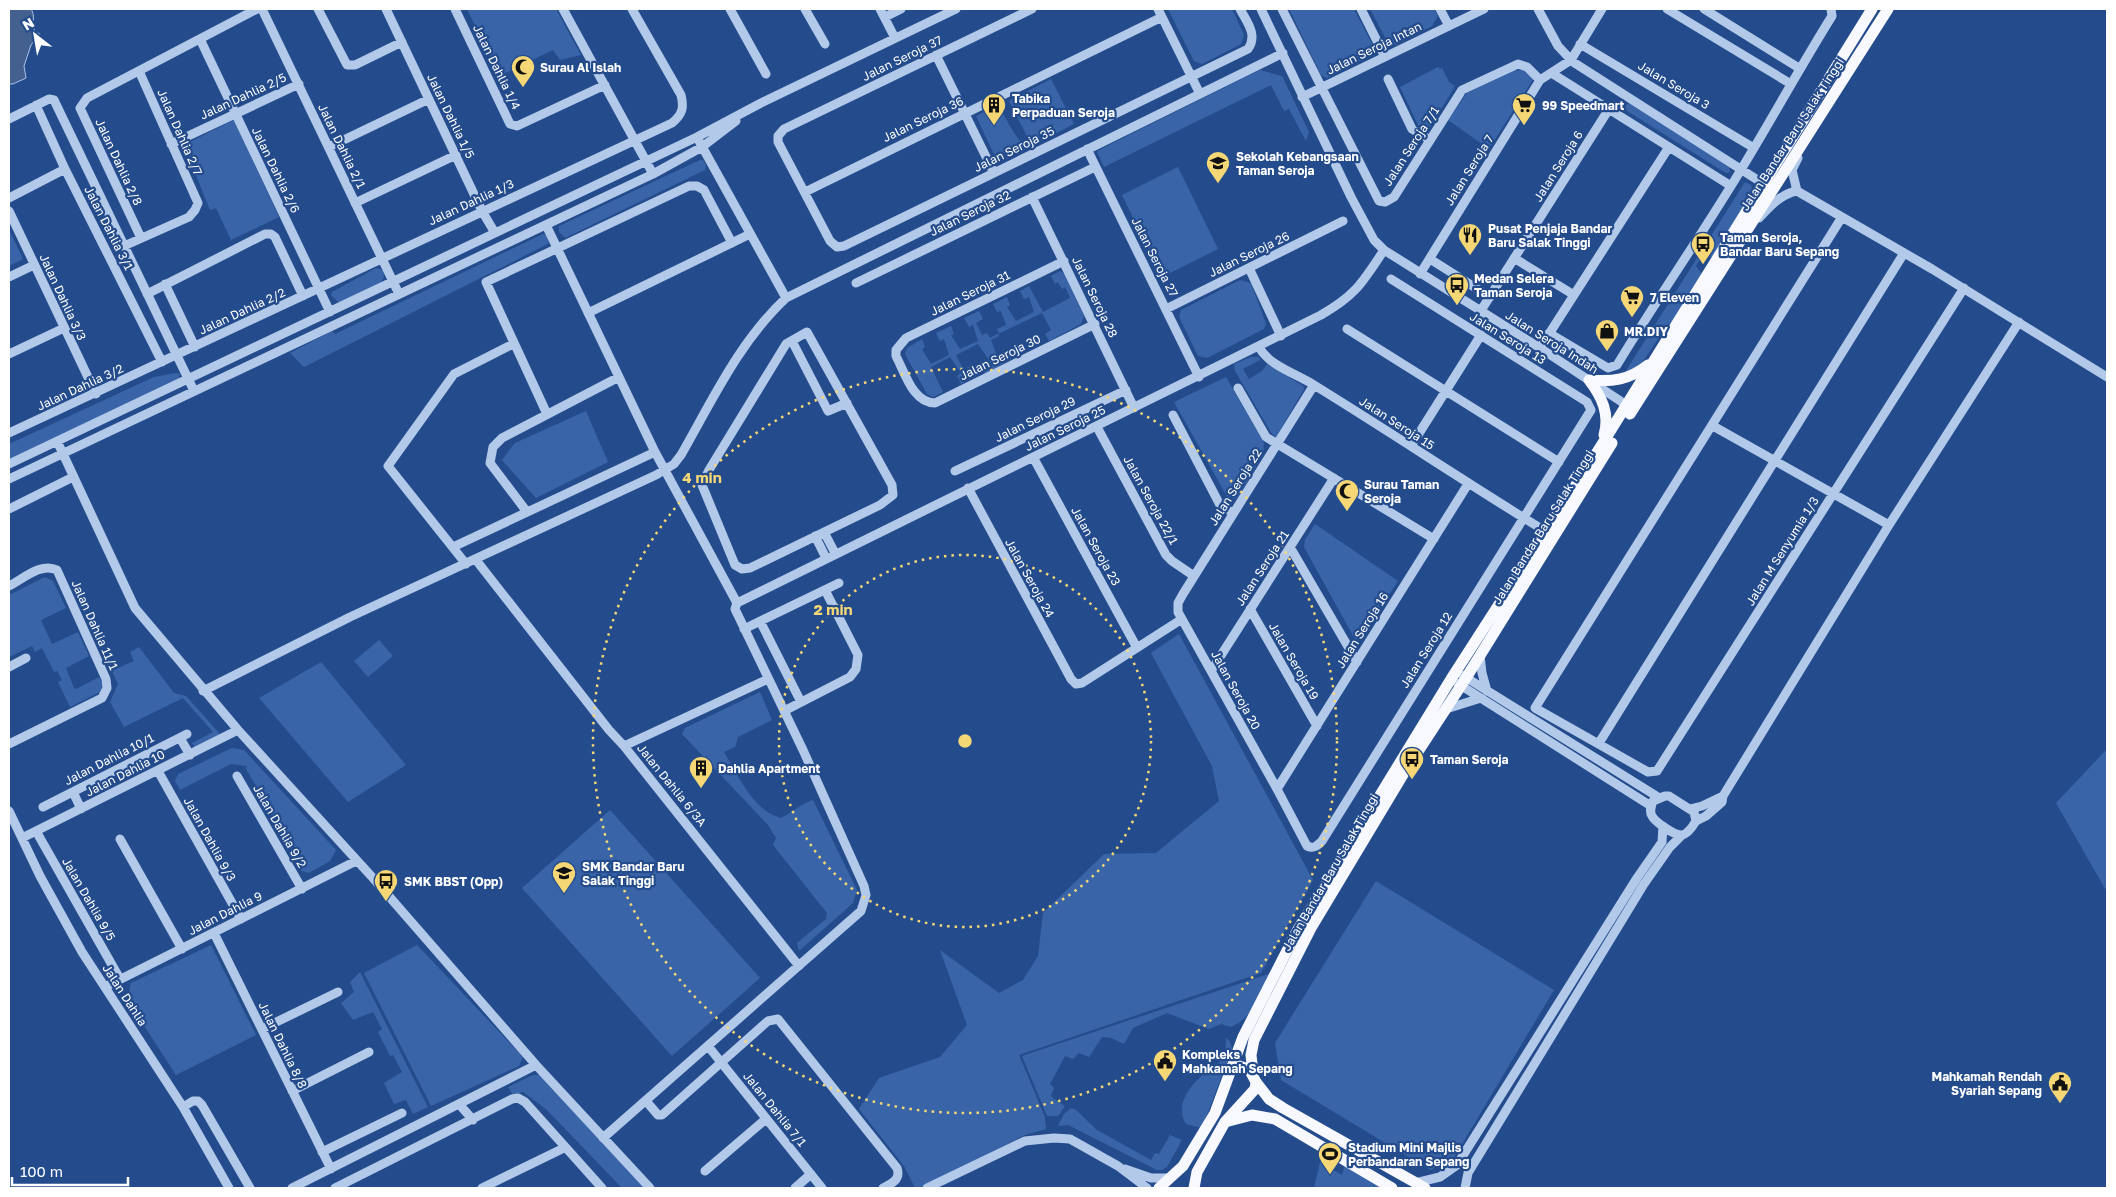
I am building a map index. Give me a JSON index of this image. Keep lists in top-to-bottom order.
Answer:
{
  "streets": {
    "main road": ["Jalan Bandar Baru Salak Tinggi"],
    "street": [
      "Jalan Seroja Intan",
      "Jalan Seroja 37",
      "Jalan Dahlia 1/4",
      "Jalan Seroja 3",
      "Jalan Dahlia 2/5",
      "Jalan Dahlia 1/5",
      "Jalan Seroja 36",
      "Jalan Dahlia 2/7",
      "Jalan Dahlia 2/1",
      "Jalan Seroja 7/1",
      "Jalan Seroja 35",
      "Jalan Dahlia 2/8",
      "Jalan Seroja 6",
      "Jalan Dahlia 2/6",
      "Jalan Seroja 7",
      "Jalan Dahlia 1/3",
      "Jalan Seroja 32",
      "Jalan Dahlia 3/1",
      "Jalan Seroja 26",
      "Jalan Seroja 27",
      "Jalan Seroja 31",
      "Jalan Dahlia 3/3",
      "Jalan Seroja 28",
      "Jalan Dahlia 2/2",
      "Jalan Seroja 13",
      "Jalan Seroja Indah",
      "Jalan Seroja 30",
      "Jalan Dahlia 3/2",
      "Jalan Seroja 29",
      "Jalan Seroja 15",
      "Jalan Seroja 25",
      "Jalan Seroja 22",
      "Jalan Seroja 22/1",
      "Jalan Seroja 23",
      "Jalan M Senyumia 1/3",
      "Jalan Seroja 21",
      "Jalan Seroja 24",
      "Jalan Dahlia 11/1",
      "Jalan Seroja 16",
      "Jalan Seroja 12",
      "Jalan Seroja 19",
      "Jalan Seroja 20",
      "Jalan Dahlia 10/1",
      "Jalan Dahlia 10",
      "Jalan Dahlia 6/3A",
      "Jalan Dahlia 9/2",
      "Jalan Dahlia 9/3",
      "Jalan Dahlia 9/5",
      "Jalan Dahlia 9",
      "Jalan Dahlia",
      "Jalan Dahlia 8/8",
      "Jalan Dahlia 7/1"
    ]
  },
  "crossings": [
    ["Jalan Seroja Intan", "Jalan Seroja 7/1"],
    ["Jalan Seroja Intan", "Jalan Seroja Indah"],
    ["Jalan Seroja 37", "Jalan Seroja 36"],
    ["Jalan Seroja 37", "Jalan Seroja 35"],
    ["Jalan Dahlia 2/5", "Jalan Dahlia 2/7"],
    ["Jalan Dahlia 2/5", "Jalan Dahlia 2/1"],
    ["Jalan Dahlia 2/5", "Jalan Dahlia 2/6"],
    ["Jalan Dahlia 1/5", "Jalan Dahlia 1/3"],
    ["Jalan Seroja 36", "Jalan Seroja 35"],
    ["Jalan Dahlia 2/7", "Jalan Dahlia 2/8"],
    ["Jalan Bandar Baru Salak Tinggi", "Jalan Seroja Indah"],
    ["Jalan Bandar Baru Salak Tinggi", "Jalan Seroja 15"],
    ["Jalan Dahlia 2/1", "Jalan Dahlia 1/3"],
    ["Jalan Seroja 7/1", "Jalan Seroja 7"],
    ["Jalan Seroja 6", "Jalan Seroja Indah"],
    ["Jalan Dahlia 2/6", "Jalan Dahlia 1/3"],
    ["Jalan Dahlia 2/6", "Jalan Dahlia 2/2"],
    ["Jalan Seroja 7", "Jalan Seroja Indah"],
    ["Jalan Dahlia 1/3", "Jalan Dahlia 2/2"],
    ["Jalan Seroja 32", "Jalan Seroja 27"],
    ["Jalan Seroja 32", "Jalan Seroja 28"],
    ["Jalan Dahlia 3/1", "Jalan Dahlia 2/2"],
    ["Jalan Dahlia 3/1", "Jalan Dahlia 3/2"],
    ["Jalan Seroja 26", "Jalan Seroja 27"],
    ["Jalan Seroja 27", "Jalan Seroja 25"],
    ["Jalan Seroja 31", "Jalan Seroja 28"],
    ["Jalan Seroja 31", "Jalan Seroja 30"],
    ["Jalan Dahlia 3/3", "Jalan Dahlia 3/2"],
    ["Jalan Seroja 28", "Jalan Seroja 30"],
    ["Jalan Seroja 28", "Jalan Seroja 29"],
    ["Jalan Seroja 28", "Jalan Seroja 25"],
    ["Jalan Dahlia 2/2", "Jalan Dahlia 3/2"],
    ["Jalan Seroja 13", "Jalan Seroja 12"],
    ["Jalan Seroja Indah", "Jalan Seroja 25"],
    ["Jalan Seroja 15", "Jalan Seroja 25"],
    ["Jalan Seroja 15", "Jalan Seroja 22"],
    ["Jalan Seroja 15", "Jalan Seroja 16"],
    ["Jalan Seroja 15", "Jalan Seroja 12"],
    ["Jalan Seroja 25", "Jalan Seroja 22/1"],
    ["Jalan Seroja 25", "Jalan Seroja 23"],
    ["Jalan Seroja 25", "Jalan Seroja 24"],
    ["Jalan Seroja 22", "Jalan Seroja 22/1"],
    ["Jalan Seroja 22", "Jalan Seroja 20"],
    ["Jalan Seroja 23", "Jalan Seroja 24"],
    ["Jalan Seroja 21", "Jalan Seroja 19"],
    ["Jalan Seroja 21", "Jalan Seroja 20"],
    ["Jalan Seroja 16", "Jalan Seroja 12"],
    ["Jalan Seroja 16", "Jalan Seroja 19"],
    ["Jalan Seroja 16", "Jalan Seroja 20"],
    ["Jalan Seroja 12", "Jalan Seroja 20"],
    ["Jalan Dahlia 10/1", "Jalan Dahlia 10"],
    ["Jalan Dahlia 10", "Jalan Dahlia 9/3"],
    ["Jalan Dahlia 10", "Jalan Dahlia 9/5"],
    ["Jalan Dahlia 10", "Jalan Dahlia"],
    ["Jalan Dahlia 9/2", "Jalan Dahlia 9"],
    ["Jalan Dahlia 9/3", "Jalan Dahlia 9"],
    ["Jalan Dahlia 9/5", "Jalan Dahlia 9"],
    ["Jalan Dahlia 9", "Jalan Dahlia"],
    ["Jalan Dahlia 9", "Jalan Dahlia 8/8"]
  ],
  "places": {
    "mosque": ["Surau Al Islah", "Surau Taman Seroja"],
    "building": ["Tabika Perpaduan Seroja", "Dahlia Apartment"],
    "supermarket": ["99 Speedmart", "7 Eleven"],
    "school or university": ["Sekolah Kebangsaan Taman Seroja", "SMK Bandar Baru Salak Tinggi"],
    "restaurant": ["Pusat Penjaja Bandar Baru Salak Tinggi"],
    "bus stop": [
      "Taman Seroja, Bandar Baru Sepang",
      "Medan Selera Taman Seroja",
      "Taman Seroja",
      "SMK BBST (Opp)"
    ],
    "shop": ["MR.DIY"],
    "public building": ["Kompleks Mahkamah Sepang", "Mahkamah Rendah Syariah Sepang"],
    "sports": ["Stadium Mini Majlis Perbandaran Sepang"]
  },
  "scale_bar": "100 m",
  "north": "top left",
  "rings": ["4 min", "2 min"]
}
